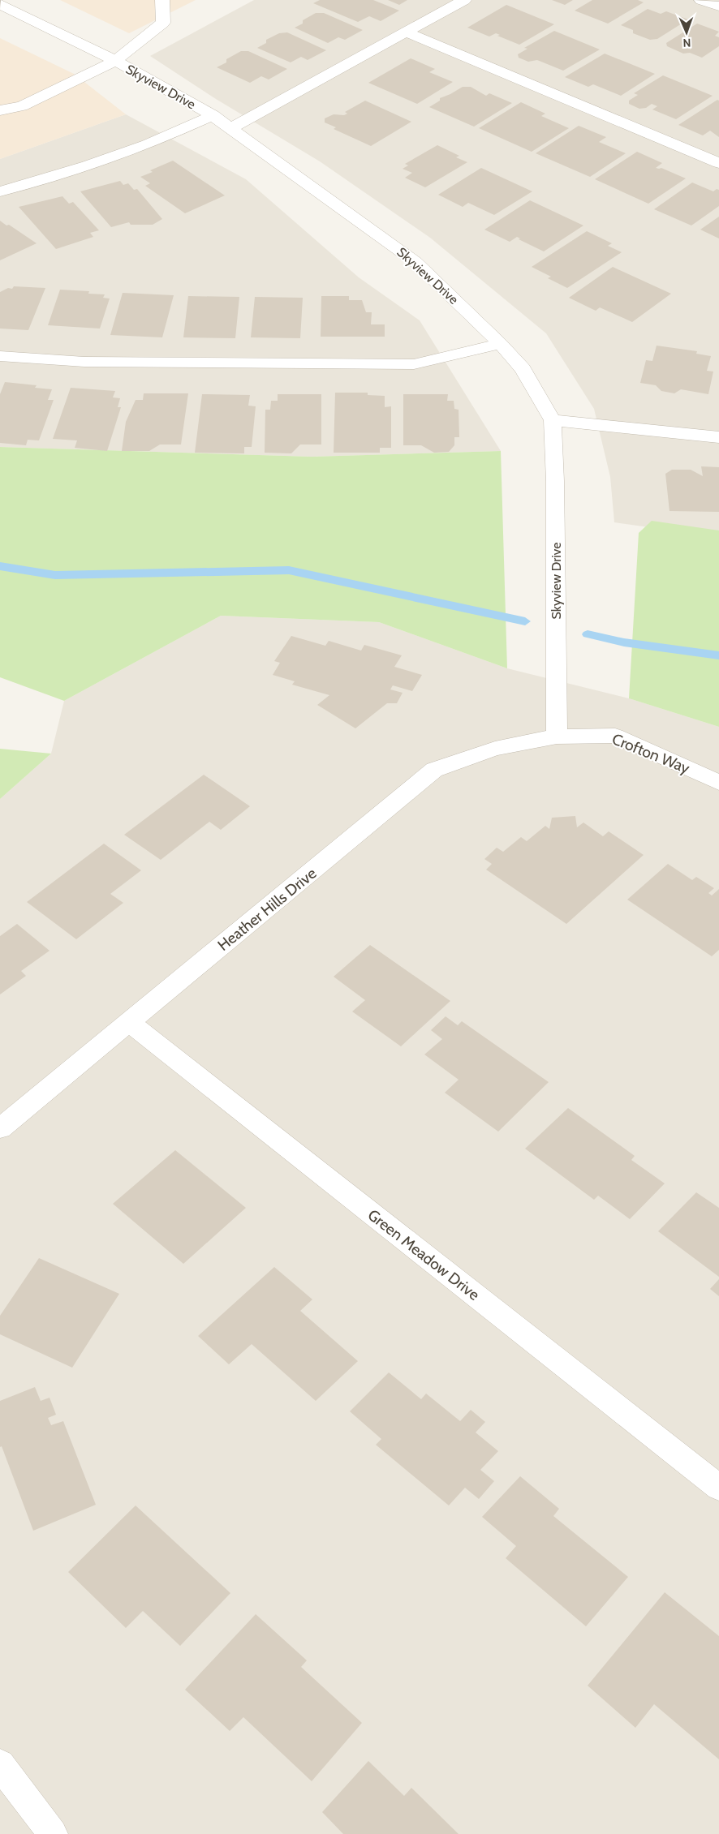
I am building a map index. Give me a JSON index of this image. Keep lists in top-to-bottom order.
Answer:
{
  "streets": {
    "street": [
      "Skyview Drive",
      "Crofton Way",
      "Heather Hills Drive",
      "Green Meadow Drive"
    ]
  },
  "crossings": [
    ["Skyview Drive", "Crofton Way"],
    ["Skyview Drive", "Heather Hills Drive"],
    ["Crofton Way", "Heather Hills Drive"],
    ["Heather Hills Drive", "Green Meadow Drive"]
  ],
  "north": "bottom"
}
